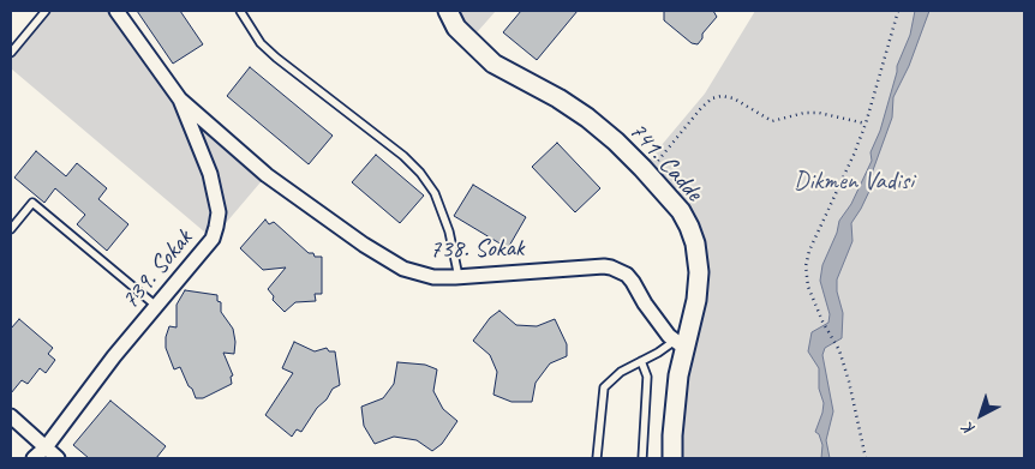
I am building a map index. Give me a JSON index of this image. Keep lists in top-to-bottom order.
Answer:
{
  "streets": {
    "street": ["741. Cadde", "738. Sokak", "739. Sokak"]
  },
  "crossings": [
    ["741. Cadde", "738. Sokak"],
    ["738. Sokak", "739. Sokak"]
  ],
  "parks": ["Dikmen Vadisi"],
  "north": "bottom left"
}
